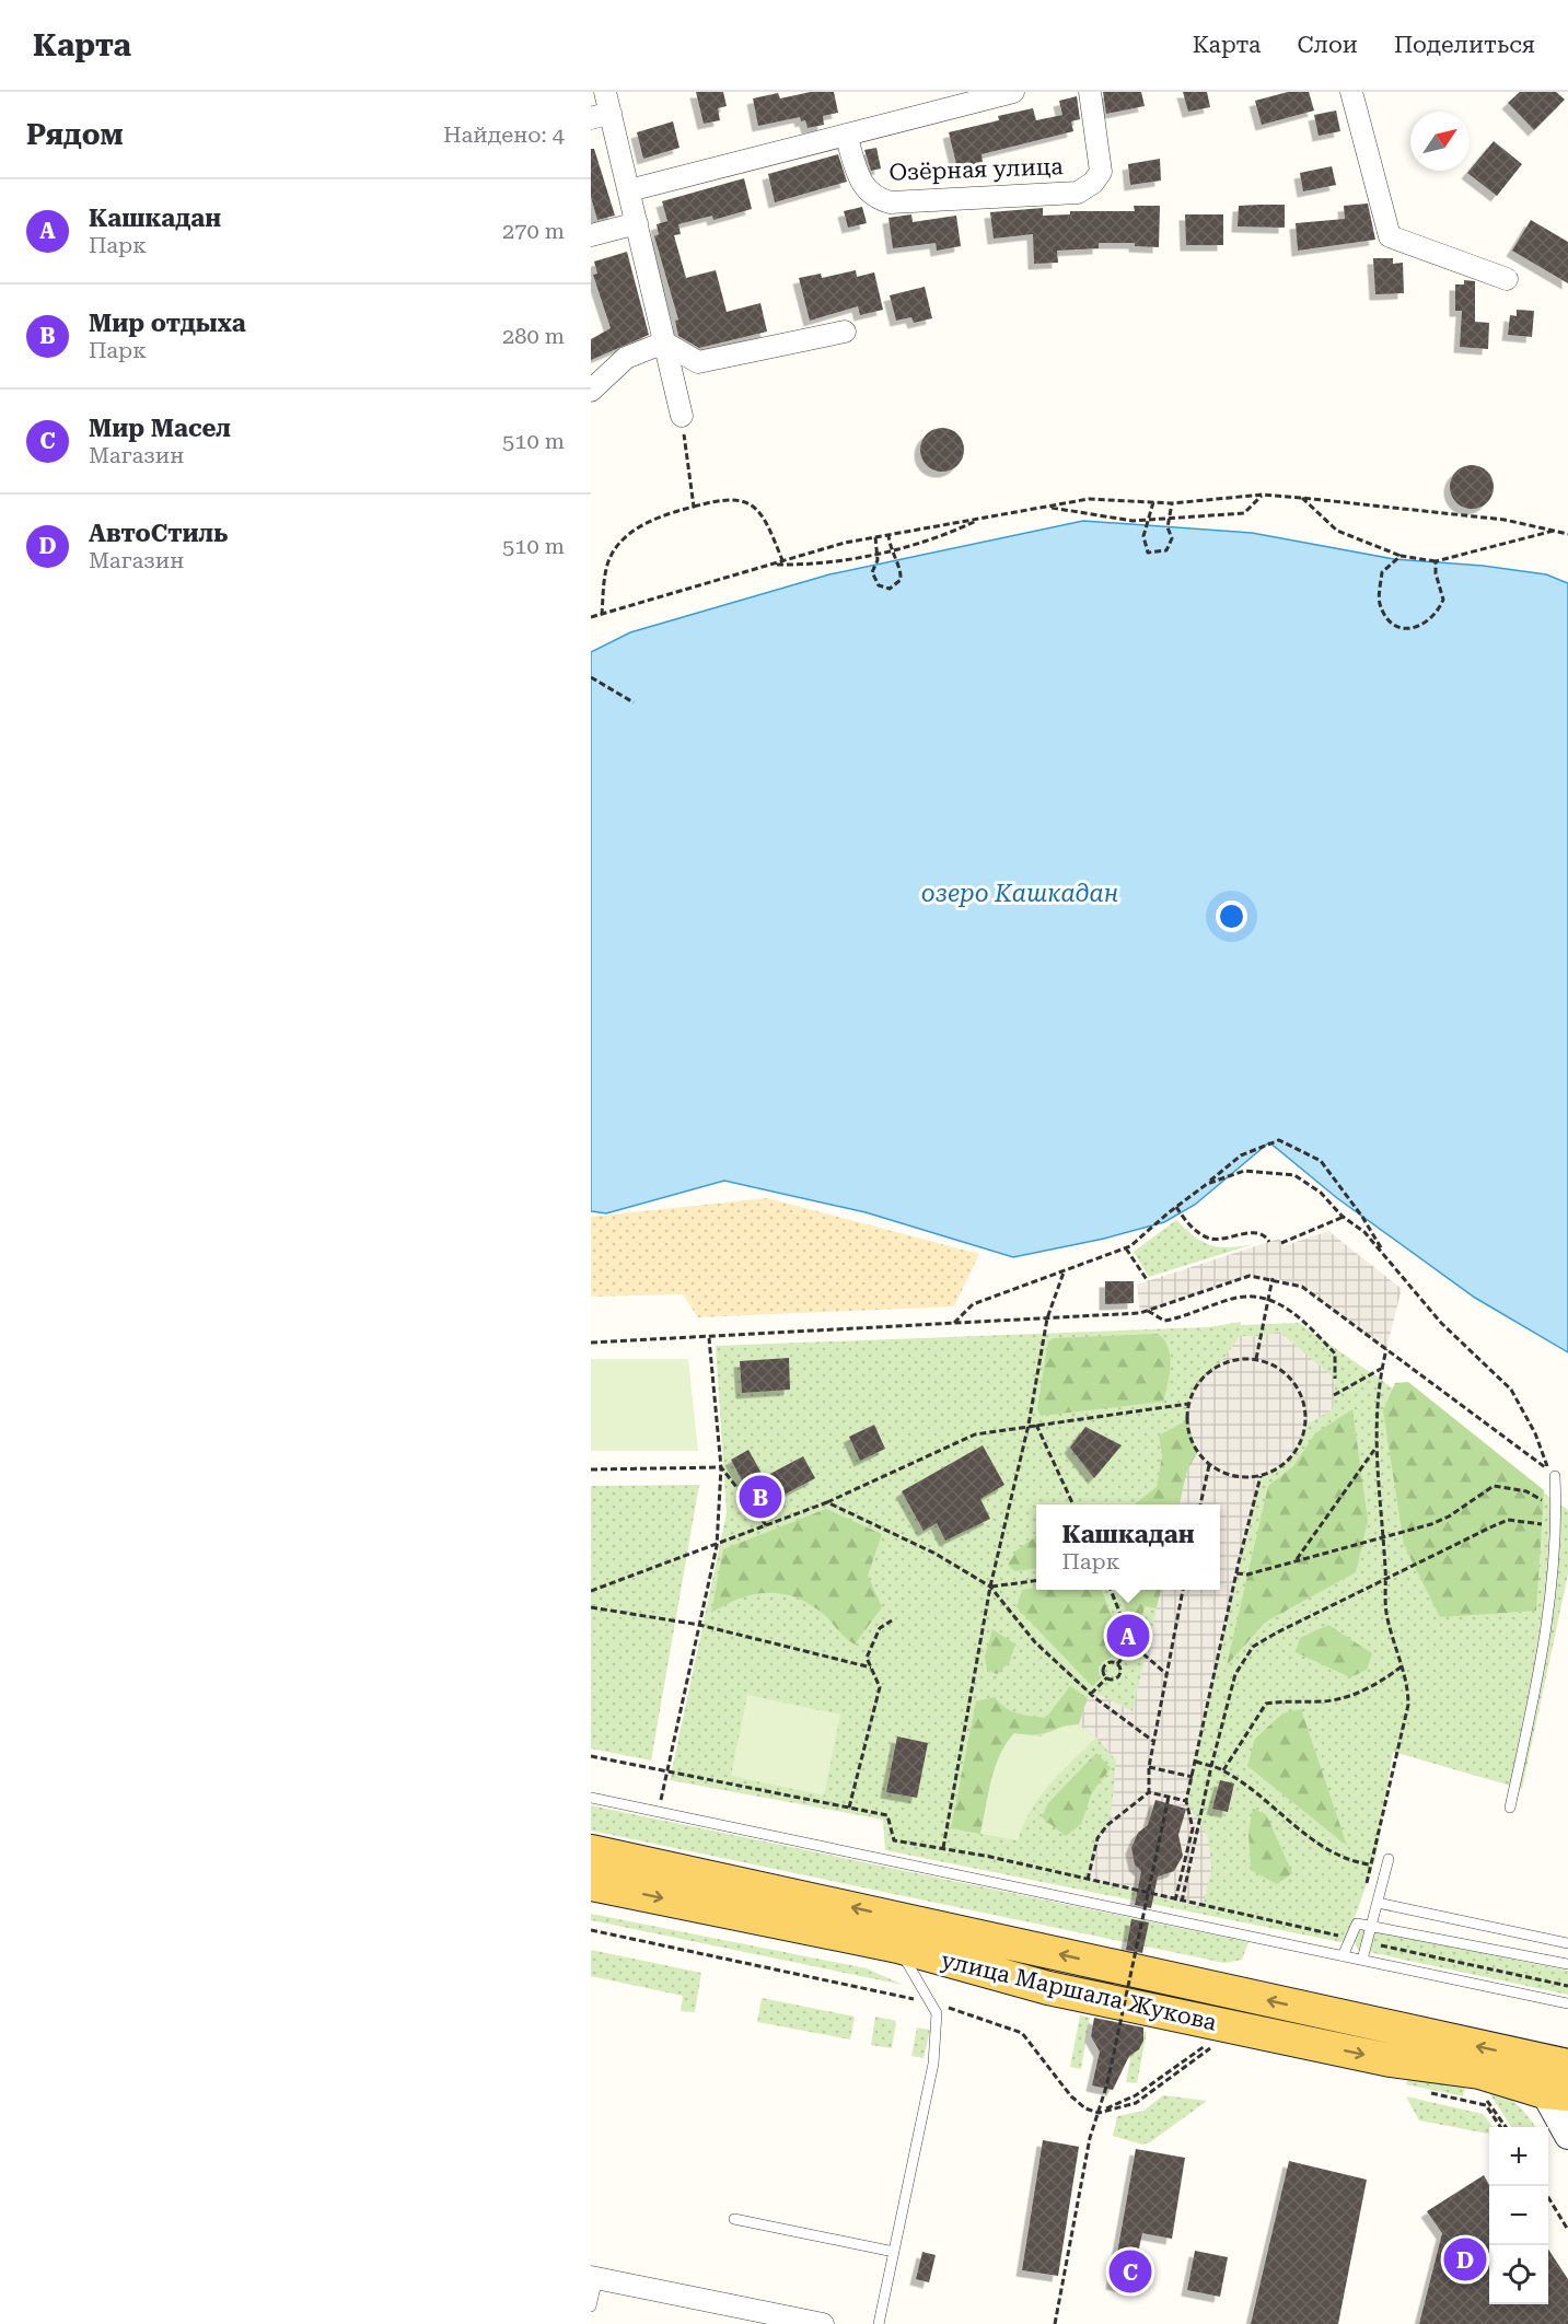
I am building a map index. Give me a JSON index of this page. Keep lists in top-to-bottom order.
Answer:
{
  "streets": {
    "main road": ["улица Маршала Жукова"],
    "street": ["Озёрная улица"]
  },
  "water": ["озеро Кашкадан"],
  "north": "top right",
  "page": {
    "header": "Карта",
    "nav": ["Карта", "Слои", "Поделиться"],
    "heading": ["Рядом", "Найдено: 4"],
    "list": [
      {
        "mark": "A",
        "name": "Кашкадан",
        "note": "Парк",
        "value": "270 m"
      },
      {
        "mark": "B",
        "name": "Мир отдыха",
        "note": "Парк",
        "value": "280 m"
      },
      {
        "mark": "C",
        "name": "Мир Масел",
        "note": "Магазин",
        "value": "510 m"
      },
      {
        "mark": "D",
        "name": "АвтоСтиль",
        "note": "Магазин",
        "value": "510 m"
      }
    ],
    "pins": [
      "B",
      "A",
      "D",
      "C"
    ],
    "popup": ["Кашкадан", "Парк"],
    "map_buttons": ["+", "−"]
  }
}
